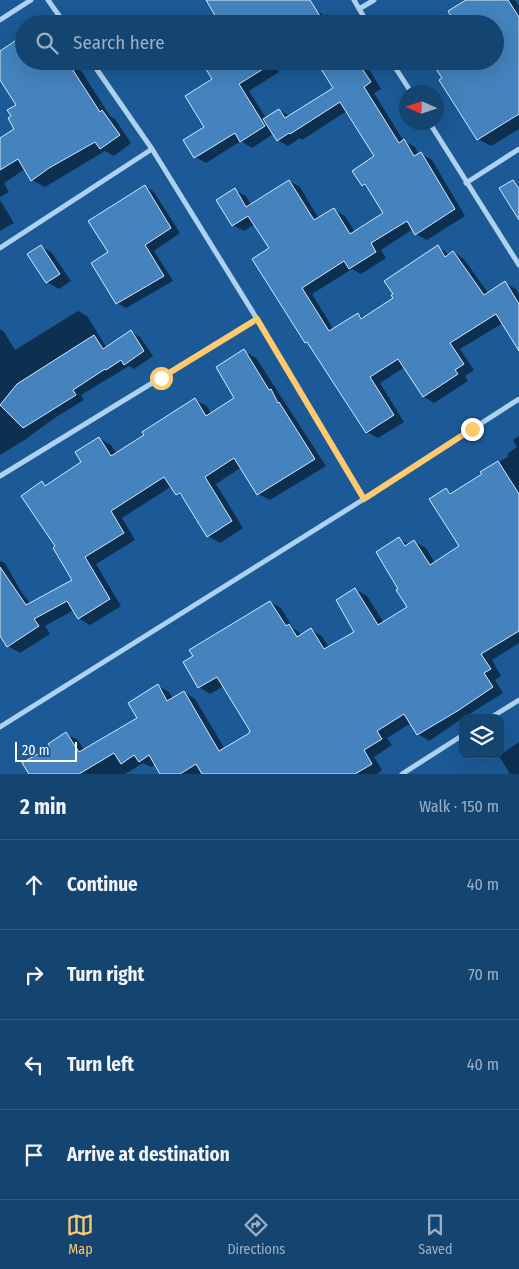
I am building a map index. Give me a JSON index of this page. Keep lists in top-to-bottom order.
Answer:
{
  "scale_bar": "20 m",
  "north": "left",
  "page": {
    "search": "Search here",
    "scale": "20 m",
    "heading": ["2 min", "Walk · 150 m"],
    "list": [
      ["Continue", "40 m"],
      ["Turn right", "70 m"],
      ["Turn left", "40 m"],
      "Arrive at destination"
    ],
    "nav": ["Map", "Directions", "Saved"]
  }
}
